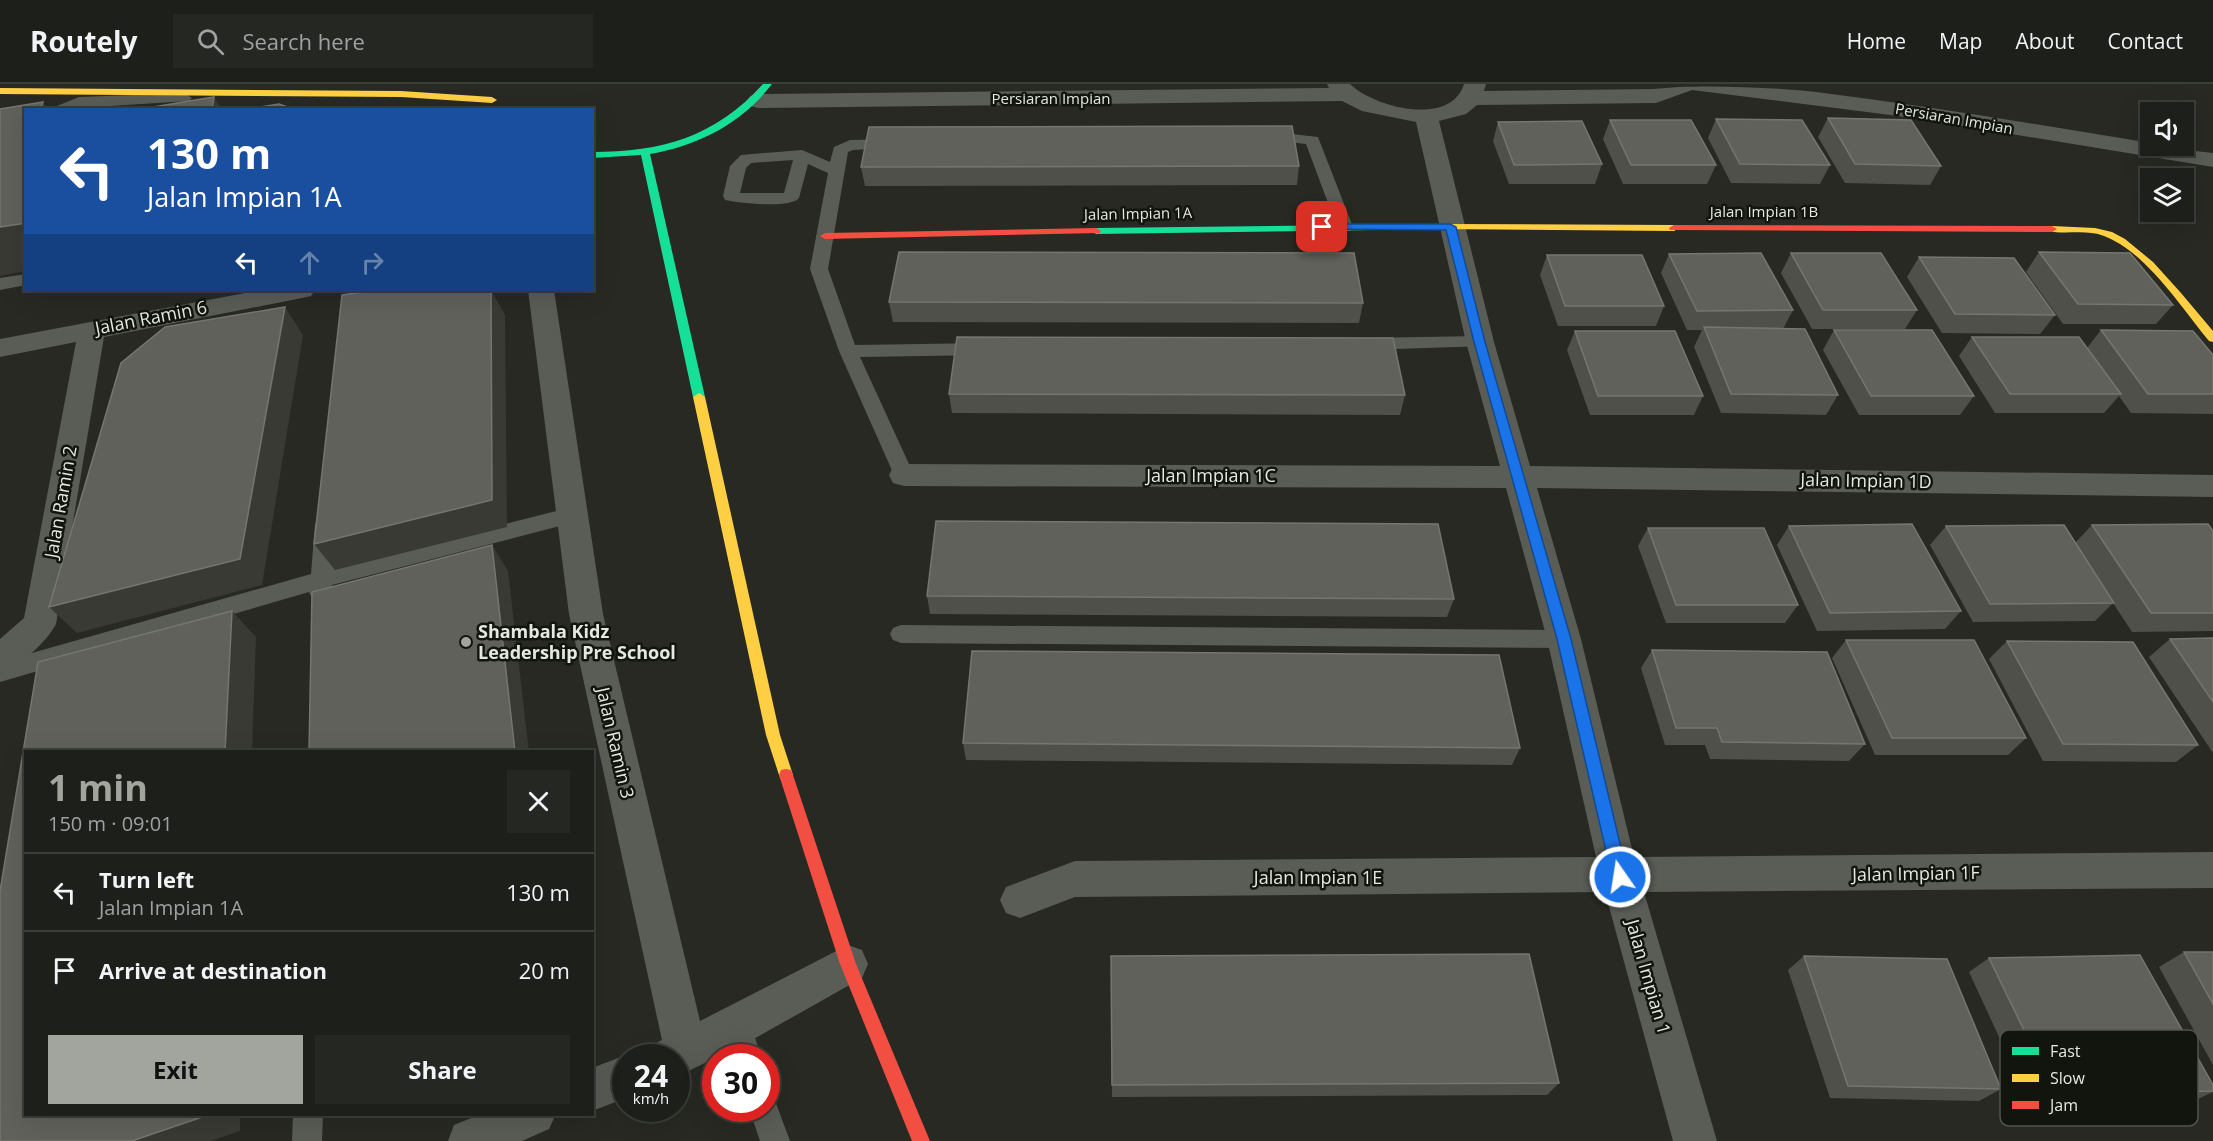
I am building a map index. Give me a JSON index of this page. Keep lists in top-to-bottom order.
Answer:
{
  "streets": {
    "street": [
      "Persiaran Impian",
      "Jalan Impian 1B",
      "Jalan Impian 1A",
      "Jalan Ramin 6",
      "Jalan Impian 1C",
      "Jalan Impian 1D",
      "Jalan Ramin 2",
      "Jalan Ramin 3",
      "Jalan Impian 1F",
      "Jalan Impian 1E",
      "Jalan Impian 1"
    ]
  },
  "crossings": [
    ["Jalan Impian 1B", "Jalan Impian 1A"],
    ["Jalan Impian 1B", "Jalan Impian 1"],
    ["Jalan Impian 1A", "Jalan Impian 1"],
    ["Jalan Ramin 6", "Jalan Ramin 2"],
    ["Jalan Impian 1C", "Jalan Impian 1D"],
    ["Jalan Impian 1C", "Jalan Impian 1"],
    ["Jalan Impian 1D", "Jalan Impian 1"],
    ["Jalan Impian 1F", "Jalan Impian 1E"],
    ["Jalan Impian 1F", "Jalan Impian 1"],
    ["Jalan Impian 1E", "Jalan Impian 1"]
  ],
  "places": ["Shambala Kidz Leadership Pre School"],
  "legend": ["Fast", "Slow", "Jam"],
  "page": {
    "header": "Routely",
    "search": "Search here",
    "nav": [
      "Home",
      "Map",
      "About",
      "Contact"
    ],
    "turn": ["130 m", "Jalan Impian 1A"],
    "heading": ["1 min", "150 m · 09:01"],
    "list": [
      {
        "name": "Turn left",
        "note": "Jalan Impian 1A",
        "value": "130 m"
      },
      {
        "name": "Arrive at destination",
        "value": "20 m"
      }
    ],
    "buttons": ["Exit", "Share"],
    "speed": "24 km/h",
    "limit": "30"
  }
}
